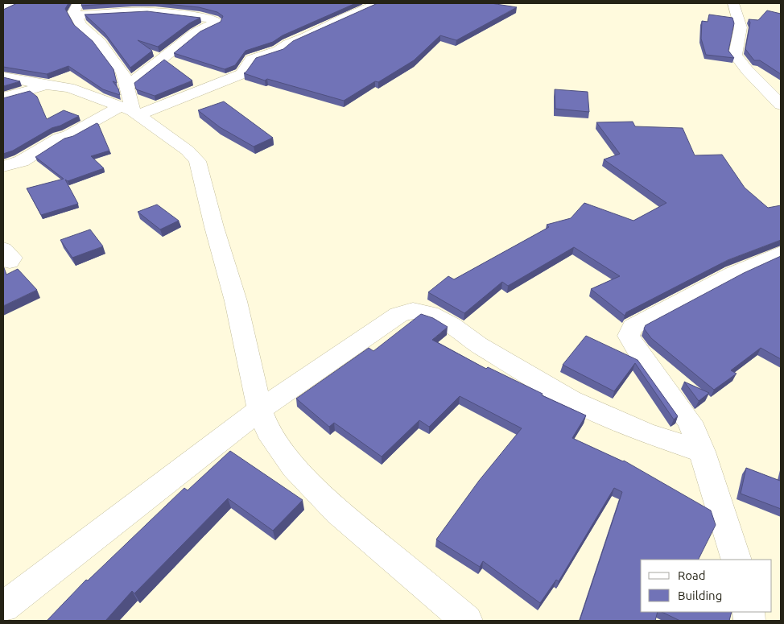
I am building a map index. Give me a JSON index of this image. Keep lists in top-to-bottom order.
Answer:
{
  "legend": ["Road", "Building"]
}
